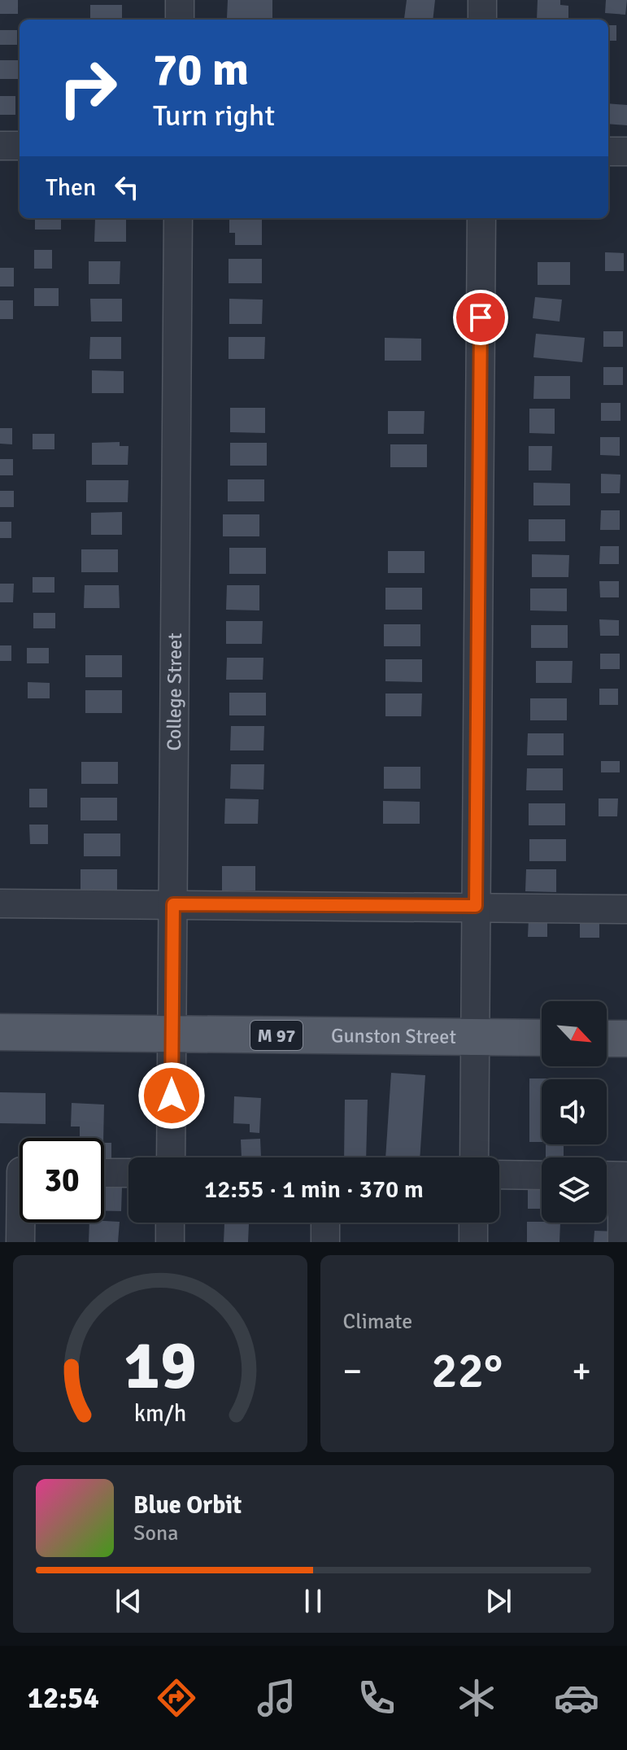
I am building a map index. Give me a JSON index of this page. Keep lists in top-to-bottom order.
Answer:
{
  "streets": {
    "main road": ["M 97", "Gunston Street"],
    "street": ["College Street"]
  },
  "crossings": [
    ["College Street", "Gunston Street"]
  ],
  "north": "bottom right",
  "page": {
    "turn": ["70 m", "Turn right"],
    "then": "Then",
    "limit": "30",
    "trip": "12:55 · 1 min · 370 m",
    "tile": "Climate",
    "heat": ["−", "22°", "+"],
    "song": ["Blue Orbit", "Sona"],
    "tabs": "12:54",
    "gauge": ["19", "km/h"]
  }
}
